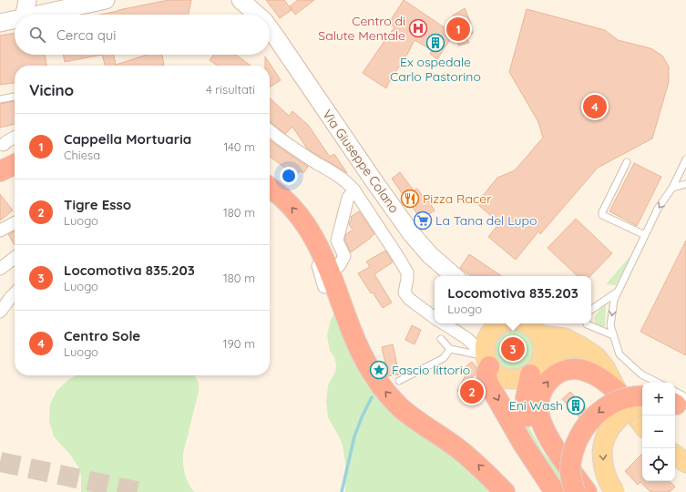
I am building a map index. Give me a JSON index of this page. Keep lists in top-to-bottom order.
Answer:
{
  "streets": {
    "main road": ["Via Giuseppe Colano"]
  },
  "places": {
    "hospital": ["Centro di Salute Mentale"],
    "building": ["Ex ospedale Carlo Pastorino", "Eni Wash"],
    "restaurant": ["Pizza Racer"],
    "supermarket": ["La Tana del Lupo"],
    "place": ["Fascio littorio"]
  },
  "page": {
    "search": "Cerca qui",
    "pins": [
      "1",
      "4",
      "3",
      "2"
    ],
    "heading": ["Vicino", "4 risultati"],
    "list": [
      {
        "mark": "1",
        "name": "Cappella Mortuaria",
        "note": "Chiesa",
        "value": "140 m"
      },
      {
        "mark": "2",
        "name": "Tigre Esso",
        "note": "Luogo",
        "value": "180 m"
      },
      {
        "mark": "3",
        "name": "Locomotiva 835.203",
        "note": "Luogo",
        "value": "180 m"
      },
      {
        "mark": "4",
        "name": "Centro Sole",
        "note": "Luogo",
        "value": "190 m"
      }
    ],
    "popup": ["Locomotiva 835.203", "Luogo"],
    "map_buttons": ["+", "−"]
  }
}
